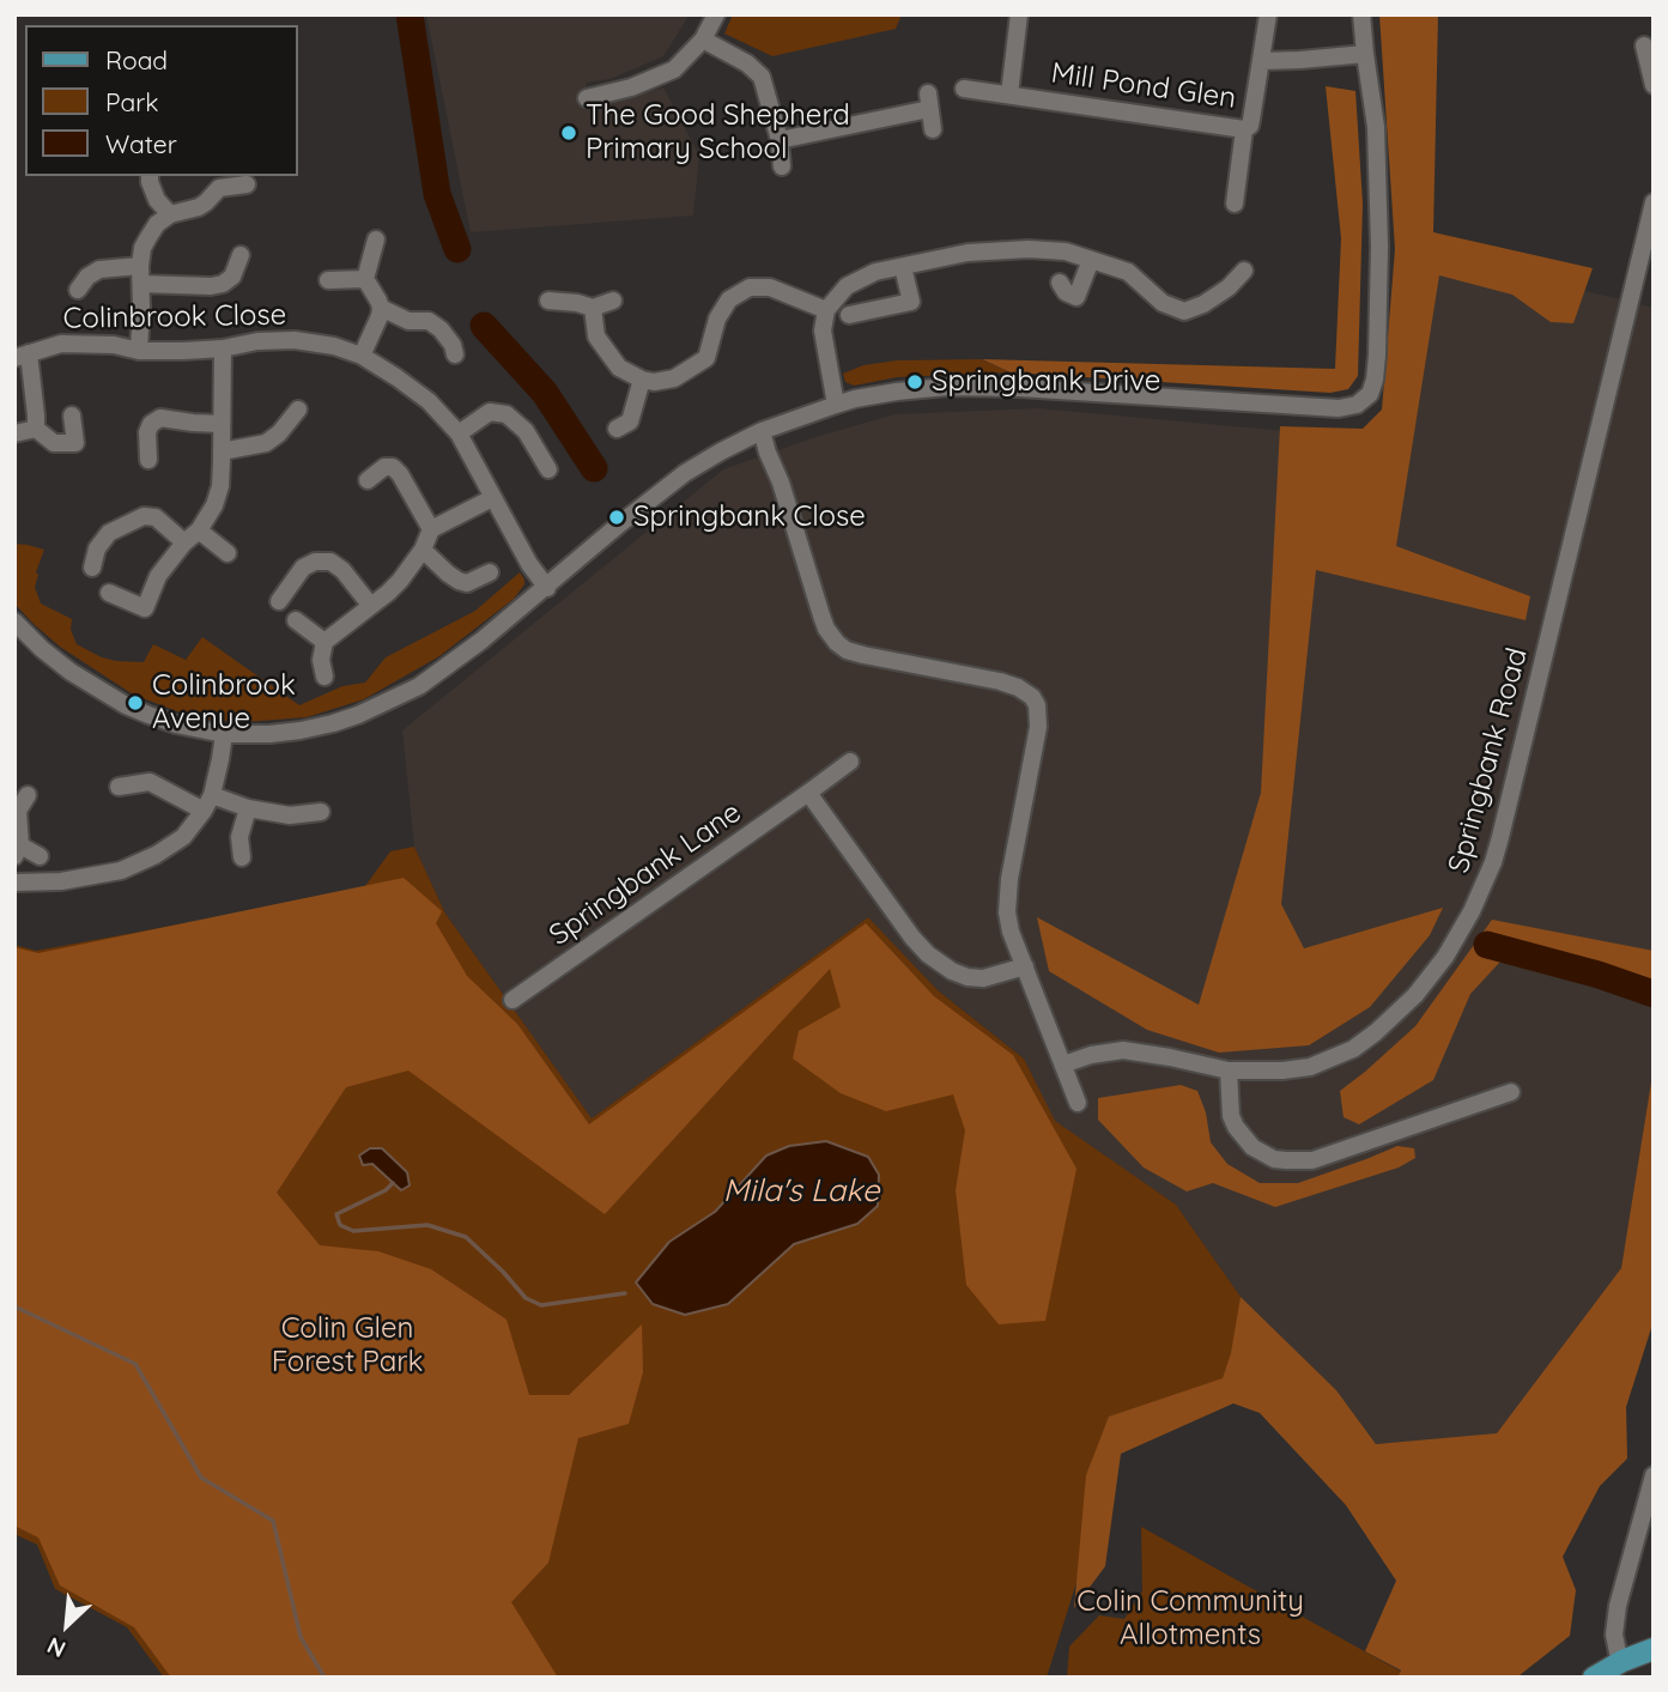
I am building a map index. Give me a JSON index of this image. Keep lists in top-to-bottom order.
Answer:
{
  "streets": {
    "street": [
      "Mill Pond Glen",
      "Colinbrook Close",
      "Springbank Road",
      "Springbank Lane"
    ]
  },
  "water": ["Mila's Lake"],
  "parks": ["Colin Glen Forest Park", "Colin Community Allotments"],
  "places": [
    "The Good Shepherd Primary School",
    "Springbank Drive",
    "Springbank Close",
    "Colinbrook Avenue"
  ],
  "legend": ["Road", "Park", "Water"],
  "north": "bottom left"
}
